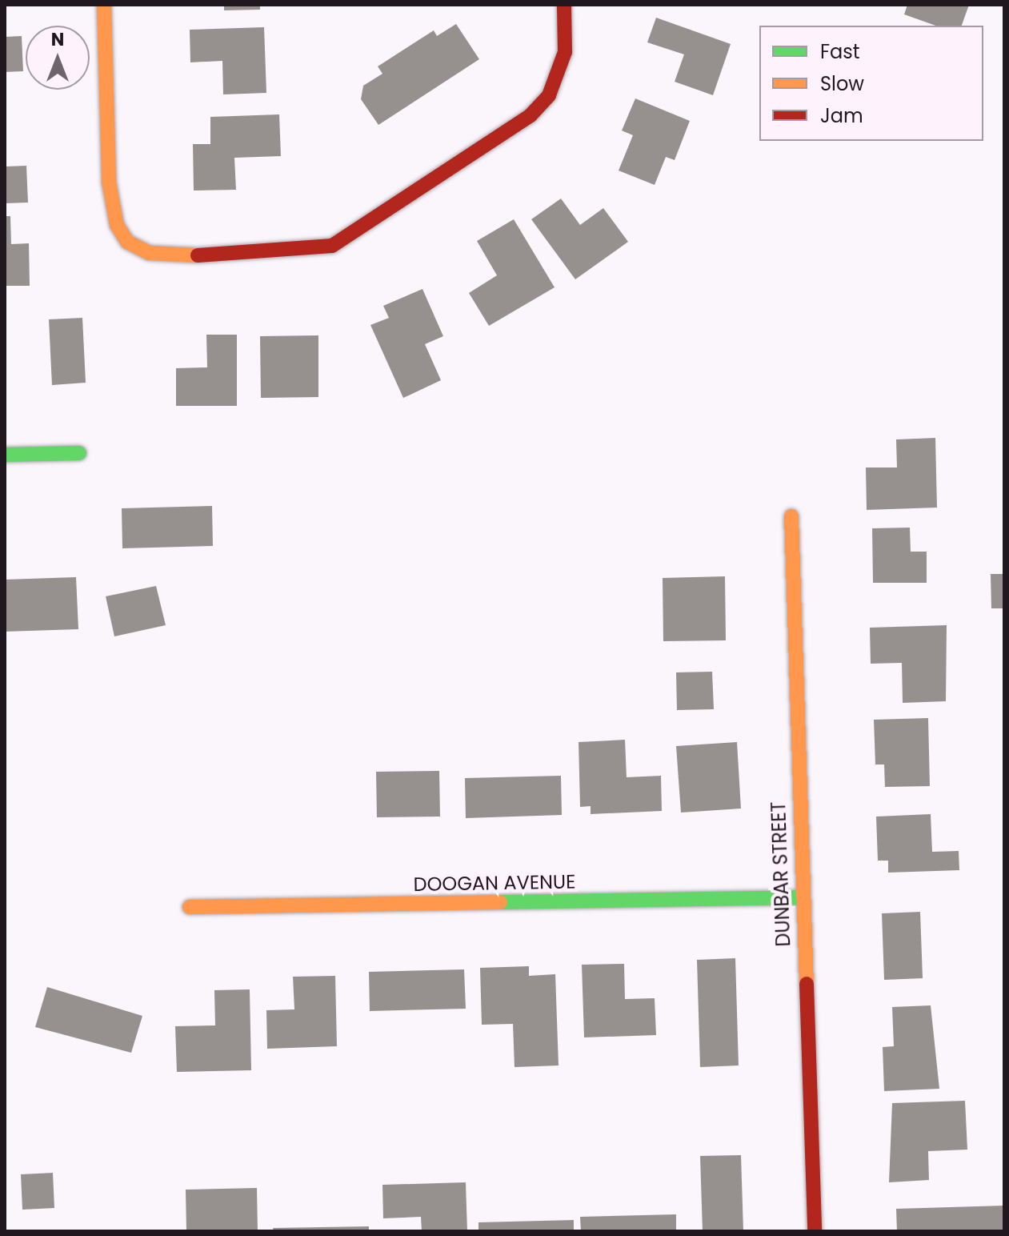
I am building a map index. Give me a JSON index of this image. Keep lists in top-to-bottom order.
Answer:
{
  "streets": {
    "street": ["DUNBAR STREET", "DOOGAN AVENUE"]
  },
  "crossings": [
    ["DUNBAR STREET", "DOOGAN AVENUE"]
  ],
  "legend": ["Fast", "Slow", "Jam"],
  "north": "top"
}
